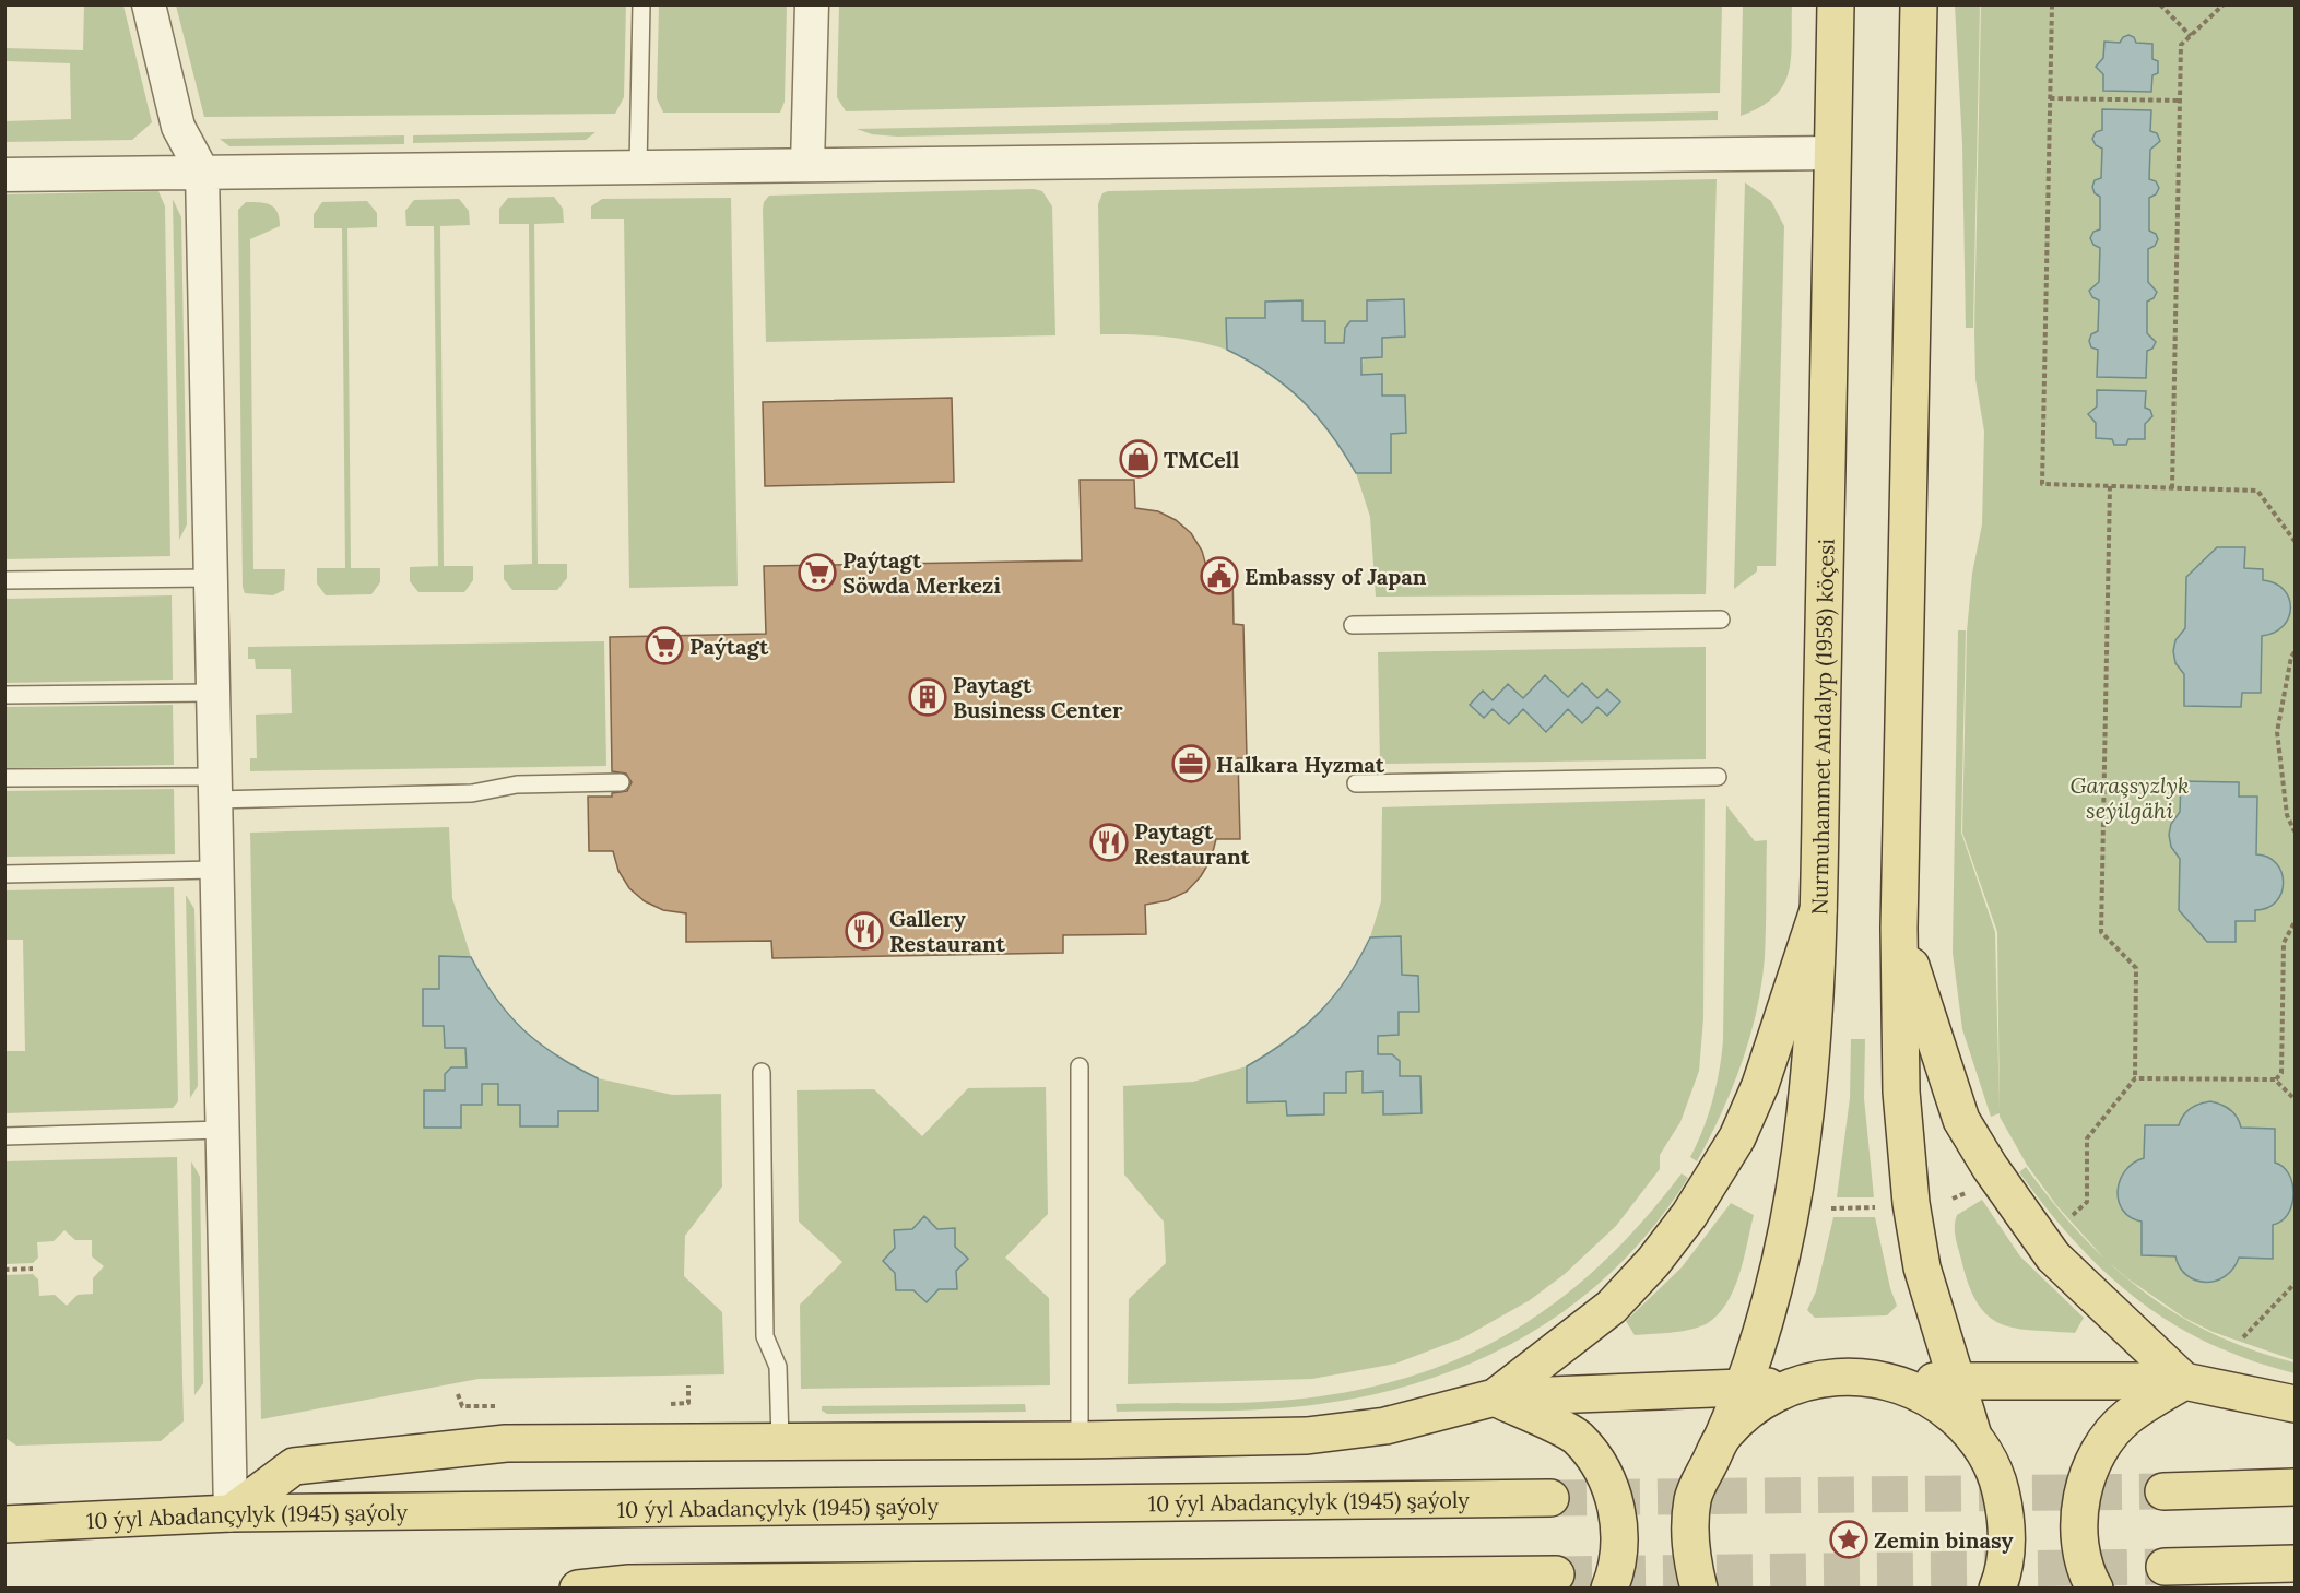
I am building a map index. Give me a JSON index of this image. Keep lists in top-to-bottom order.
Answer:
{
  "streets": {
    "main road": ["Nurmuhammet Andalyp (1958) köçesi", "10 ýyl Abadançylyk (1945) şaýoly"]
  },
  "parks": ["Garaşsyzlyk seýilgähi"],
  "places": {
    "shop": ["TMCell"],
    "supermarket": ["Paýtagt Söwda Merkezi", "Paýtagt"],
    "public building": ["Embassy of Japan"],
    "building": ["Paytagt Business Center"],
    "office": ["Halkara Hyzmat"],
    "restaurant": ["Paytagt Restaurant", "Gallery Restaurant"],
    "place": ["Zemin binasy"]
  }
}
